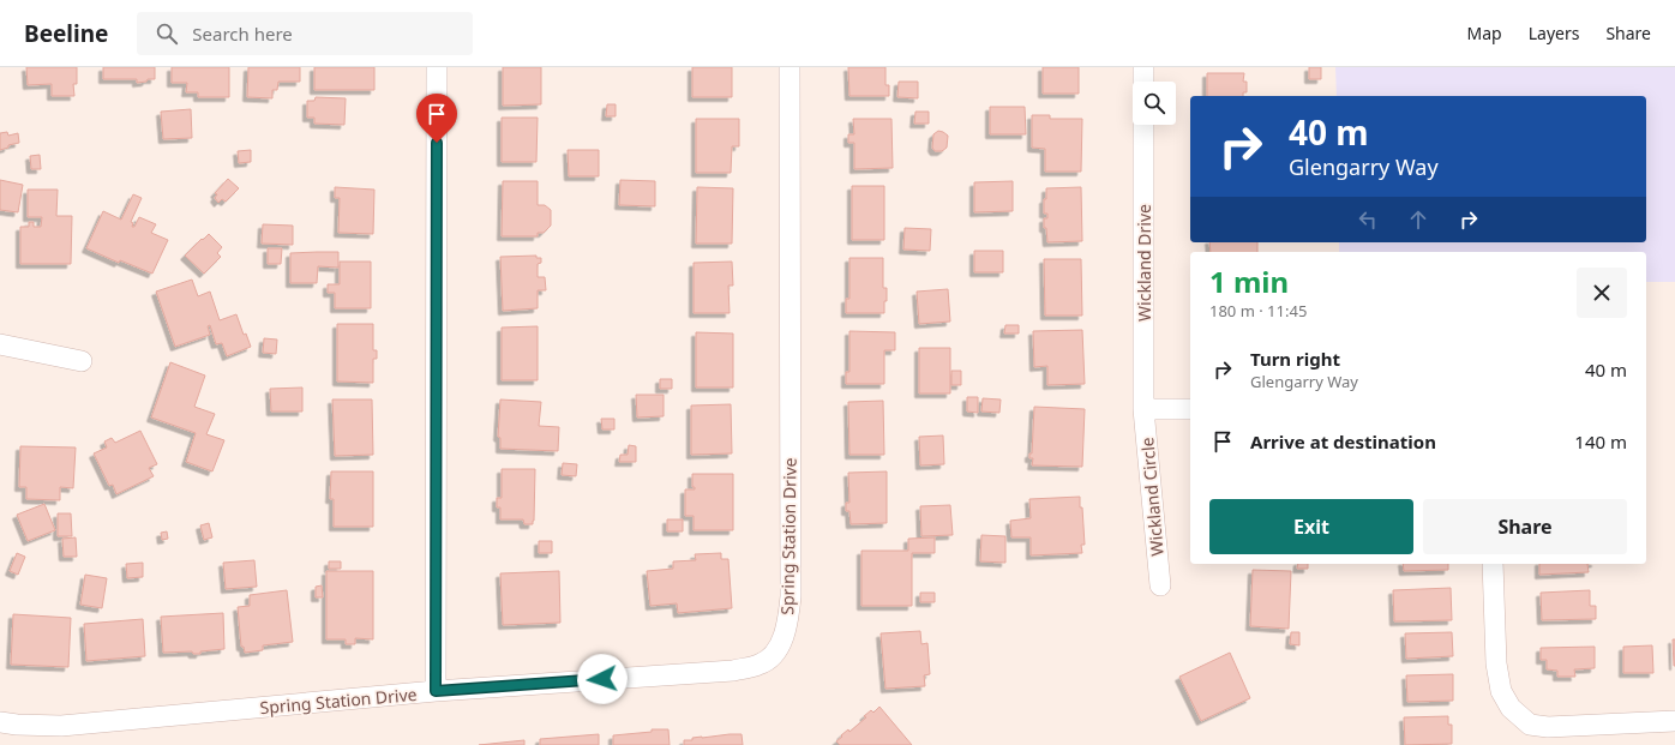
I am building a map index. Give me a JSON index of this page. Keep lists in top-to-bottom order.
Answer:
{
  "streets": {
    "street": ["Wickland Drive", "Wickland Circle", "Spring Station Drive"]
  },
  "crossings": [
    ["Wickland Drive", "Wickland Circle"]
  ],
  "page": {
    "header": "Beeline",
    "search": "Search here",
    "nav": ["Map", "Layers", "Share"],
    "turn": ["40 m", "Glengarry Way"],
    "heading": ["1 min", "180 m · 11:45"],
    "list": [
      {
        "name": "Turn right",
        "note": "Glengarry Way",
        "value": "40 m"
      },
      {
        "name": "Arrive at destination",
        "value": "140 m"
      }
    ],
    "buttons": ["Exit", "Share"]
  }
}
